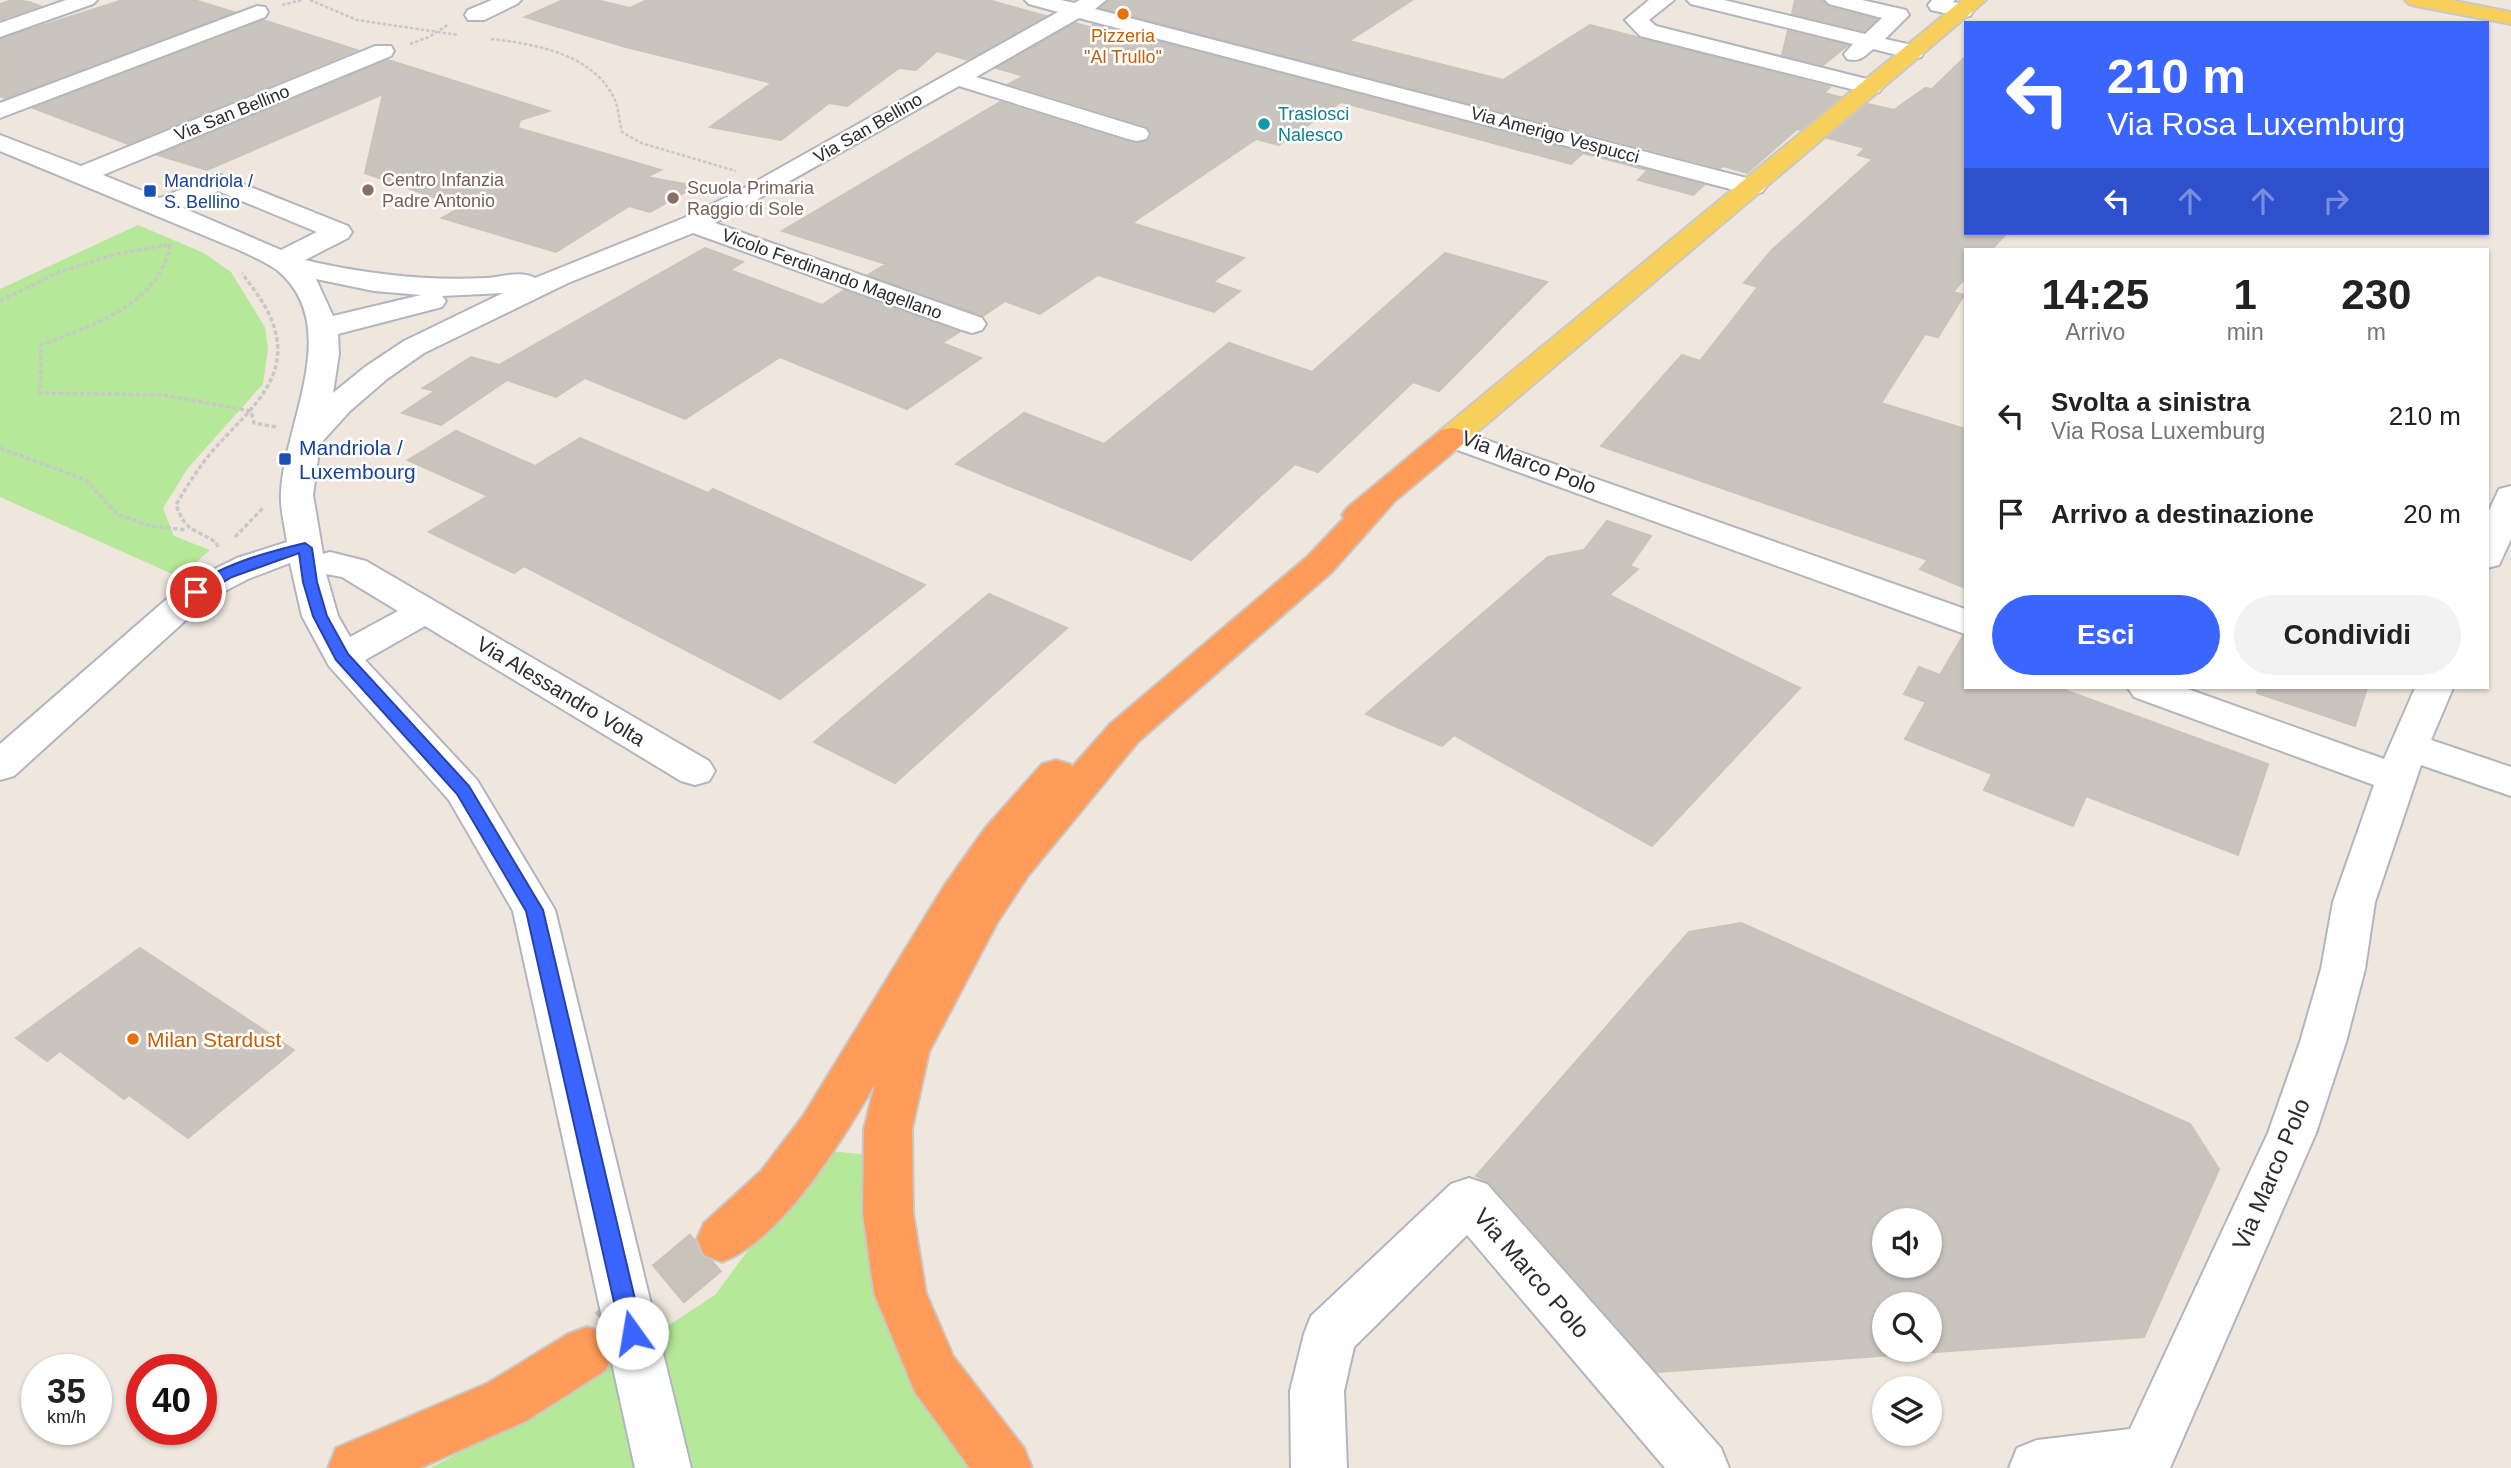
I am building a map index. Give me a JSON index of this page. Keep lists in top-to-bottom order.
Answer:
{
  "streets": {
    "main road": ["Via Marco Polo"],
    "street": [
      "Via San Bellino",
      "Via Amerigo Vespucci",
      "Vicolo Ferdinando Magellano",
      "Via Alessandro Volta"
    ]
  },
  "crossings": [
    ["Via San Bellino", "Via Amerigo Vespucci"],
    ["Via San Bellino", "Vicolo Ferdinando Magellano"],
    ["Via Amerigo Vespucci", "Via Marco Polo"]
  ],
  "places": {
    "other": [
      "Pizzeria \"Al Trullo\"",
      "Traslosci Nalesco",
      "Centro Infanzia Padre Antonio",
      "Scuola Primaria Raggio di Sole",
      "Milan Stardust"
    ],
    "transit": ["Mandriola / S. Bellino", "Mandriola / Luxembourg"]
  },
  "page": {
    "turn": ["210 m", "Via Rosa Luxemburg"],
    "eta": [
      "14:25",
      "Arrivo",
      "1",
      "min",
      "230",
      "m"
    ],
    "list": [
      {
        "name": "Svolta a sinistra",
        "note": "Via Rosa Luxemburg",
        "value": "210 m"
      },
      {
        "name": "Arrivo a destinazione",
        "value": "20 m"
      }
    ],
    "buttons": ["Esci", "Condividi"],
    "speed": "35 km/h",
    "limit": "40"
  }
}
